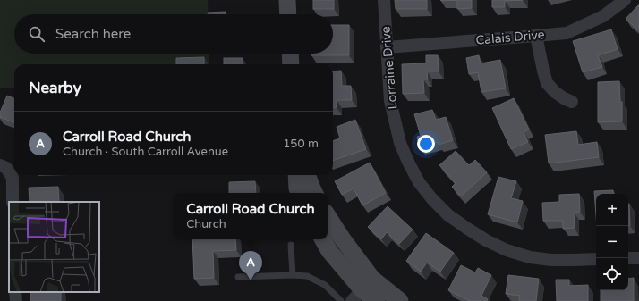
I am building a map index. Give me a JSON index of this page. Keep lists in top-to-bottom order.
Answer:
{
  "streets": {
    "street": ["Calais Drive", "Lorraine Drive"]
  },
  "crossings": [
    ["Calais Drive", "Lorraine Drive"]
  ],
  "page": {
    "search": "Search here",
    "heading": "Nearby",
    "list": [
      {
        "mark": "A",
        "name": "Carroll Road Church",
        "note": "Church · South Carroll Avenue",
        "value": "150 m"
      }
    ],
    "popup": ["Carroll Road Church", "Church"],
    "map_buttons": ["+", "−"],
    "pins": "A"
  }
}
